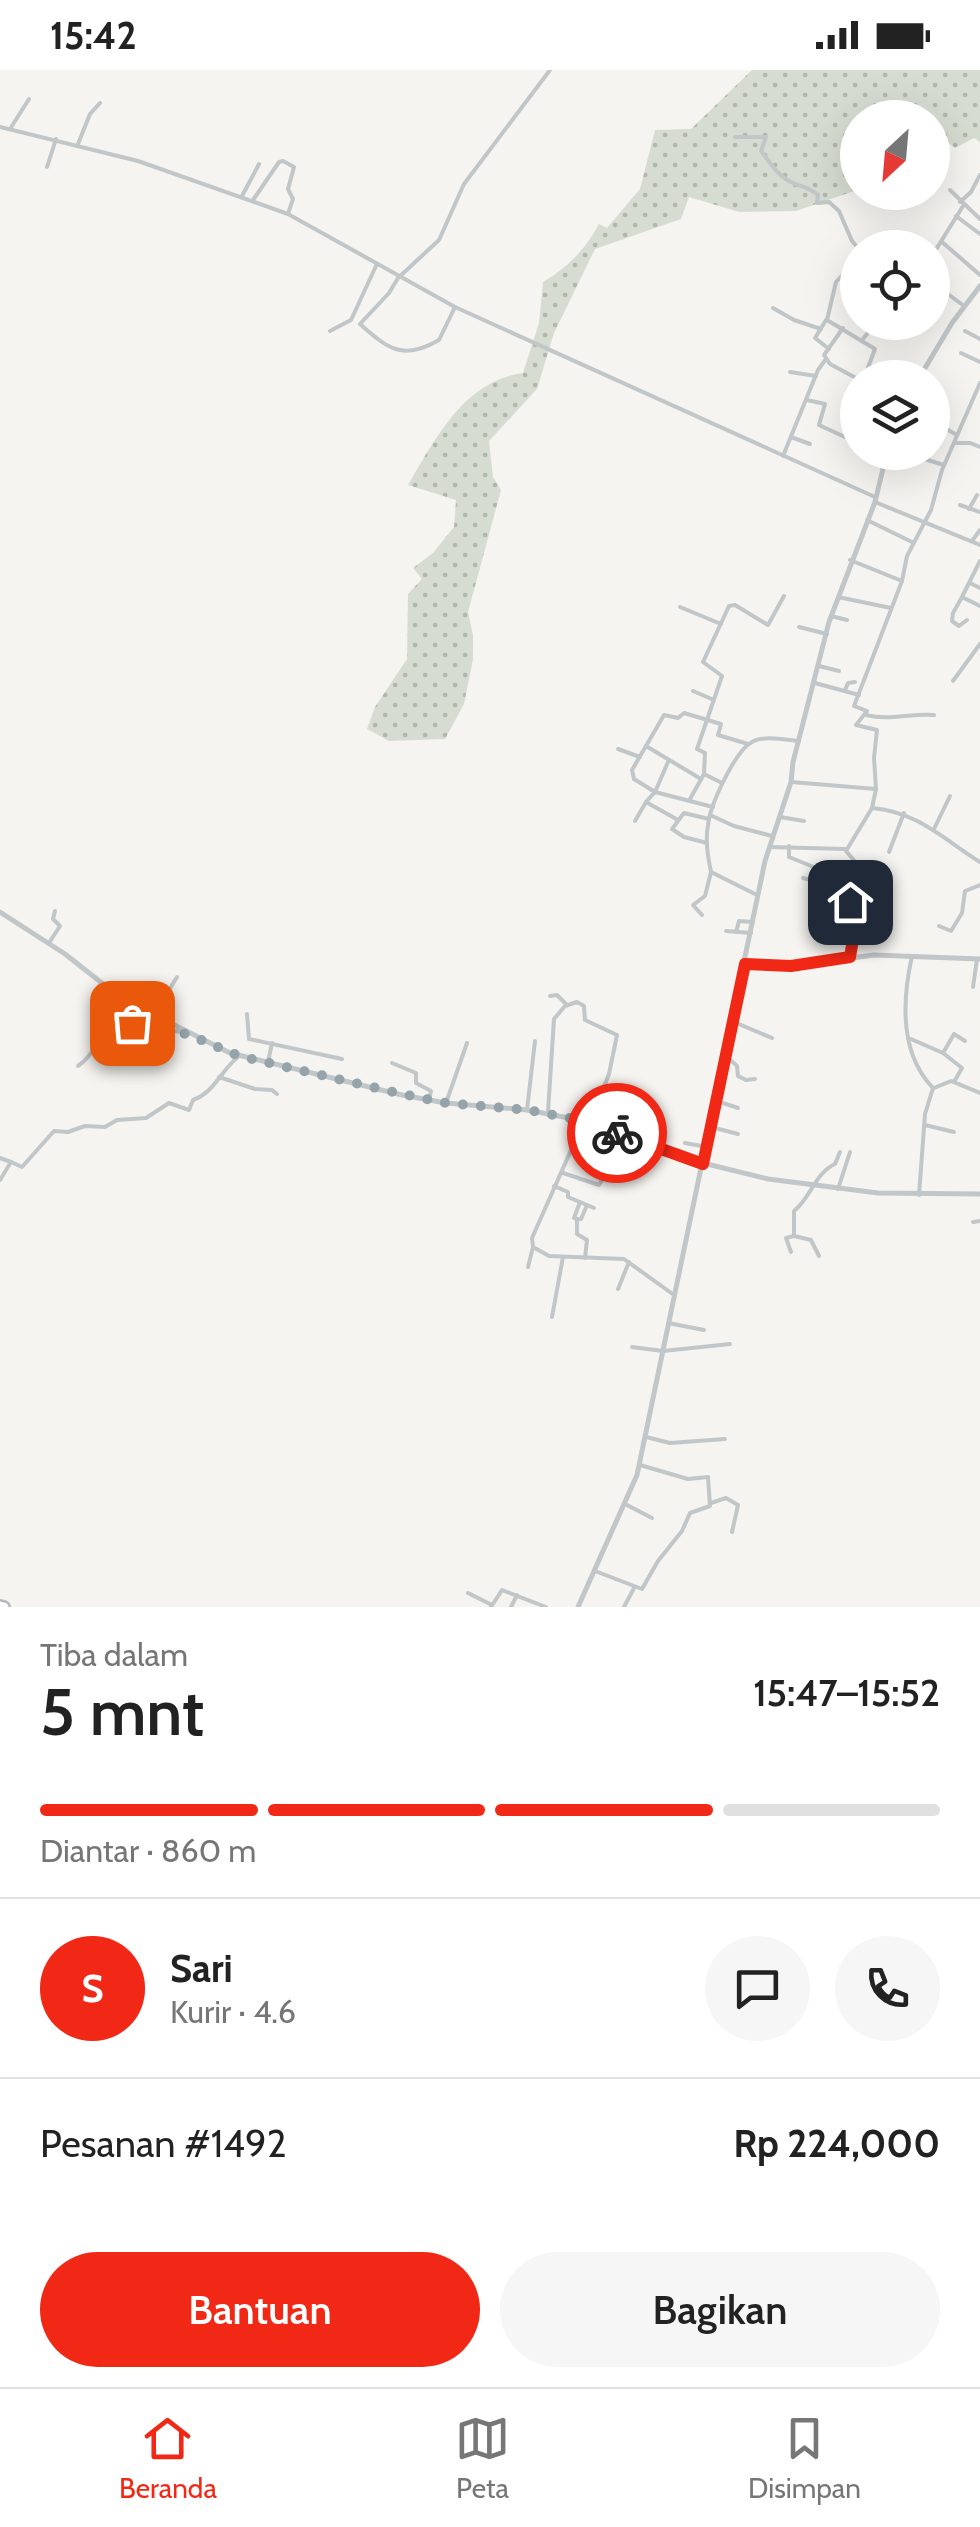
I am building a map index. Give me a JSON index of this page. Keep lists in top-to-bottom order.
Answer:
{
  "north": "bottom left",
  "page": {
    "status": "15:42",
    "heading": ["5 mnt", "Tiba dalam", "15:47–15:52"],
    "panel": [
      "Sari",
      "Kurir · 4.6",
      "Pesanan #1492",
      "Rp 224,000"
    ],
    "bar": "Diantar · 860 m",
    "round": "S",
    "buttons": ["Bantuan", "Bagikan"],
    "tabs": ["Beranda", "Peta", "Disimpan"]
  }
}
